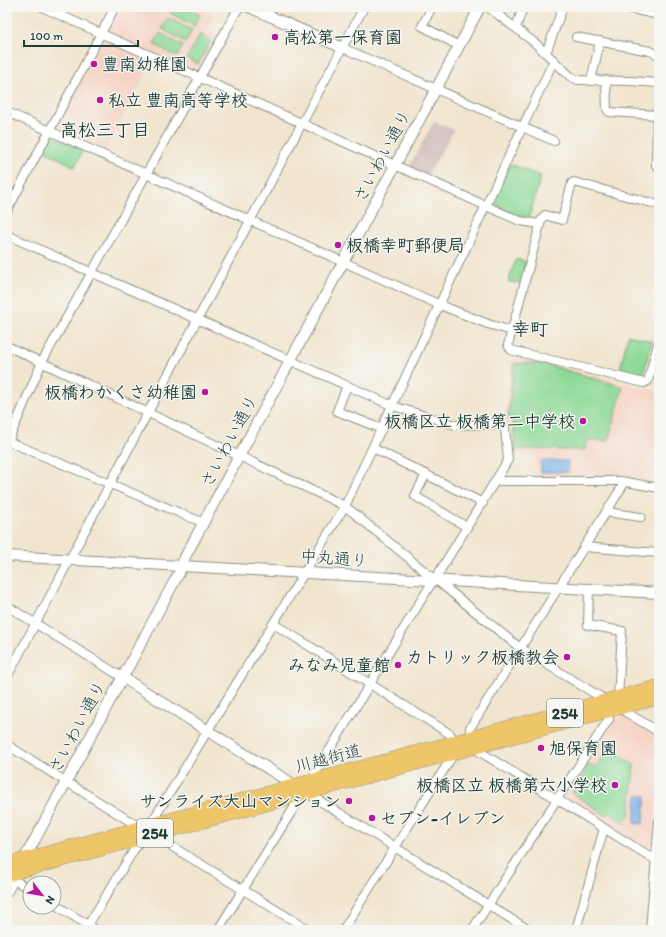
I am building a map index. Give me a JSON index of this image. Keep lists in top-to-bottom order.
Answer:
{
  "streets": {
    "highway": ["254", "川越街道"],
    "street": ["さいわい通り", "中丸通り"]
  },
  "crossings": [
    ["さいわい通り", "中丸通り"],
    ["さいわい通り", "川越街道"]
  ],
  "districts": ["高松三丁目", "幸町"],
  "places": [
    "高松第一保育園",
    "豊南幼稚園",
    "私立 豊南高等学校",
    "板橋幸町郵便局",
    "板橋わかくさ幼稚園",
    "板橋区立 板橋第二中学校",
    "カトリック板橋教会",
    "みなみ児童館",
    "旭保育園",
    "板橋区立 板橋第六小学校",
    "サンライズ大山マンション",
    "セブン-イレブン"
  ],
  "scale_bar": "100 m",
  "north": "bottom right"
}
